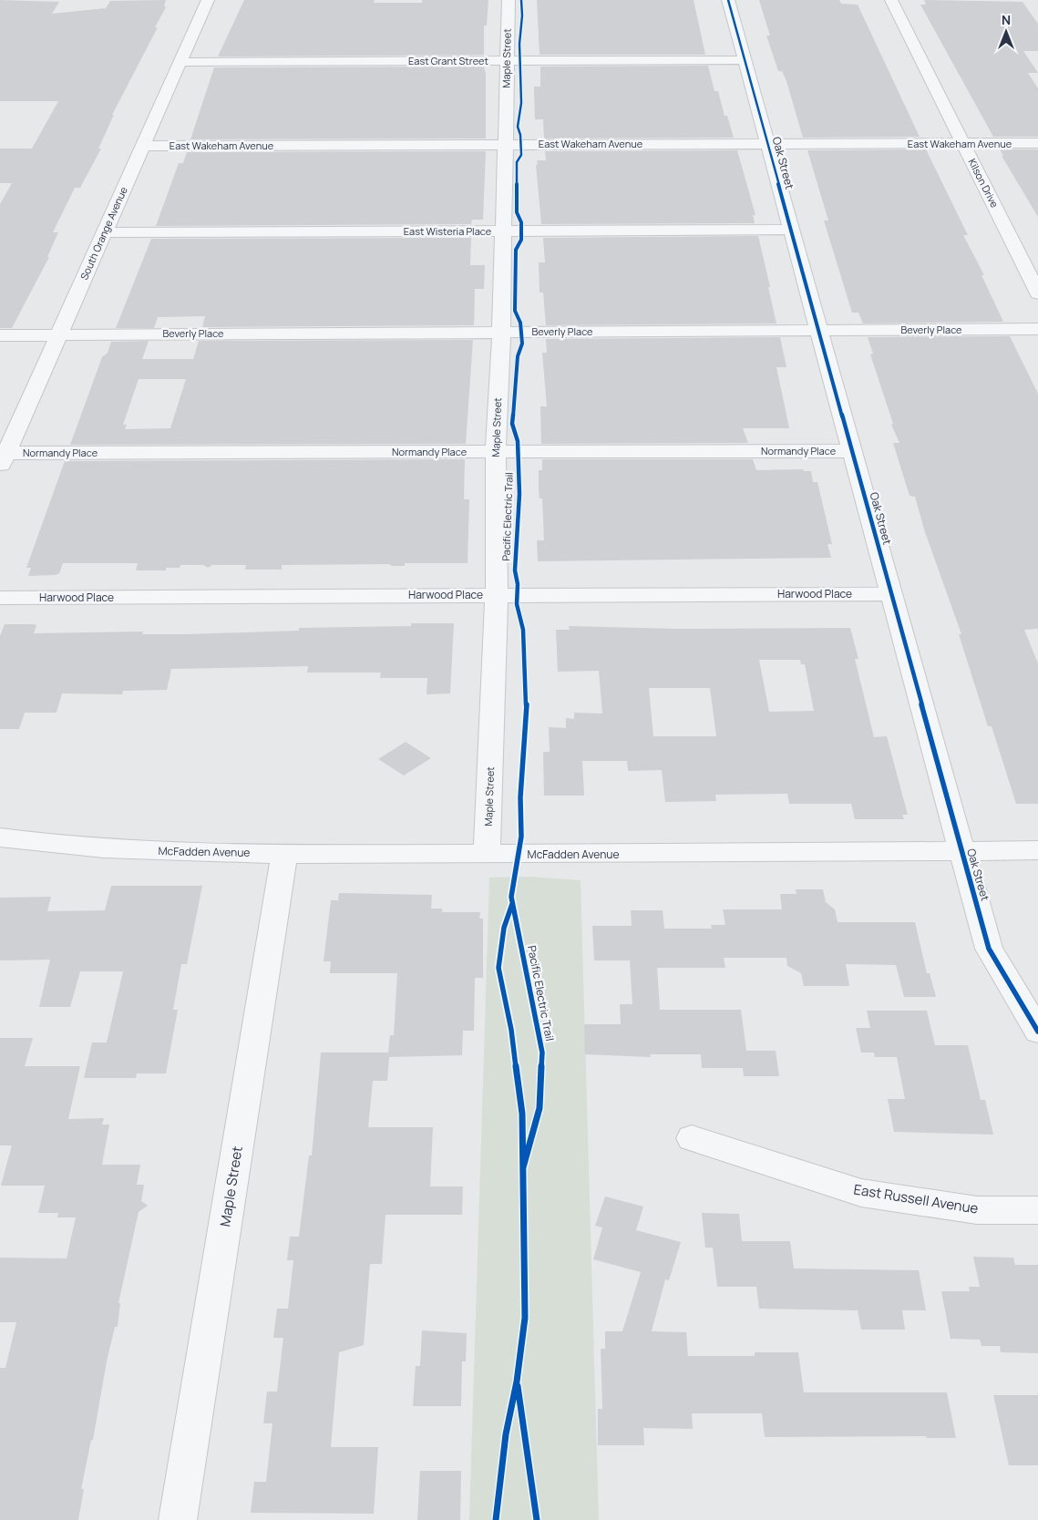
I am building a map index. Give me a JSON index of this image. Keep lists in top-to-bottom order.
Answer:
{
  "streets": {
    "street": [
      "Maple Street",
      "East Grant Street",
      "East Wakeham Avenue",
      "Oak Street",
      "Kilson Drive",
      "East Wisteria Place",
      "South Orange Avenue",
      "Beverly Place",
      "Normandy Place",
      "Harwood Place",
      "McFadden Avenue",
      "East Russell Avenue"
    ],
    "cycle path": ["Pacific Electric Trail"]
  },
  "crossings": [
    ["Maple Street", "East Grant Street"],
    ["Maple Street", "East Wakeham Avenue"],
    ["Maple Street", "East Wisteria Place"],
    ["Maple Street", "Beverly Place"],
    ["Maple Street", "Normandy Place"],
    ["Maple Street", "Harwood Place"],
    ["Maple Street", "McFadden Avenue"],
    ["East Grant Street", "Oak Street"],
    ["East Grant Street", "South Orange Avenue"],
    ["East Wakeham Avenue", "Oak Street"],
    ["East Wakeham Avenue", "Kilson Drive"],
    ["East Wakeham Avenue", "South Orange Avenue"],
    ["Oak Street", "East Wisteria Place"],
    ["Oak Street", "Beverly Place"],
    ["Oak Street", "Normandy Place"],
    ["Oak Street", "Harwood Place"],
    ["Oak Street", "McFadden Avenue"],
    ["East Wisteria Place", "South Orange Avenue"],
    ["South Orange Avenue", "Beverly Place"],
    ["South Orange Avenue", "Normandy Place"]
  ],
  "north": "top"
}
